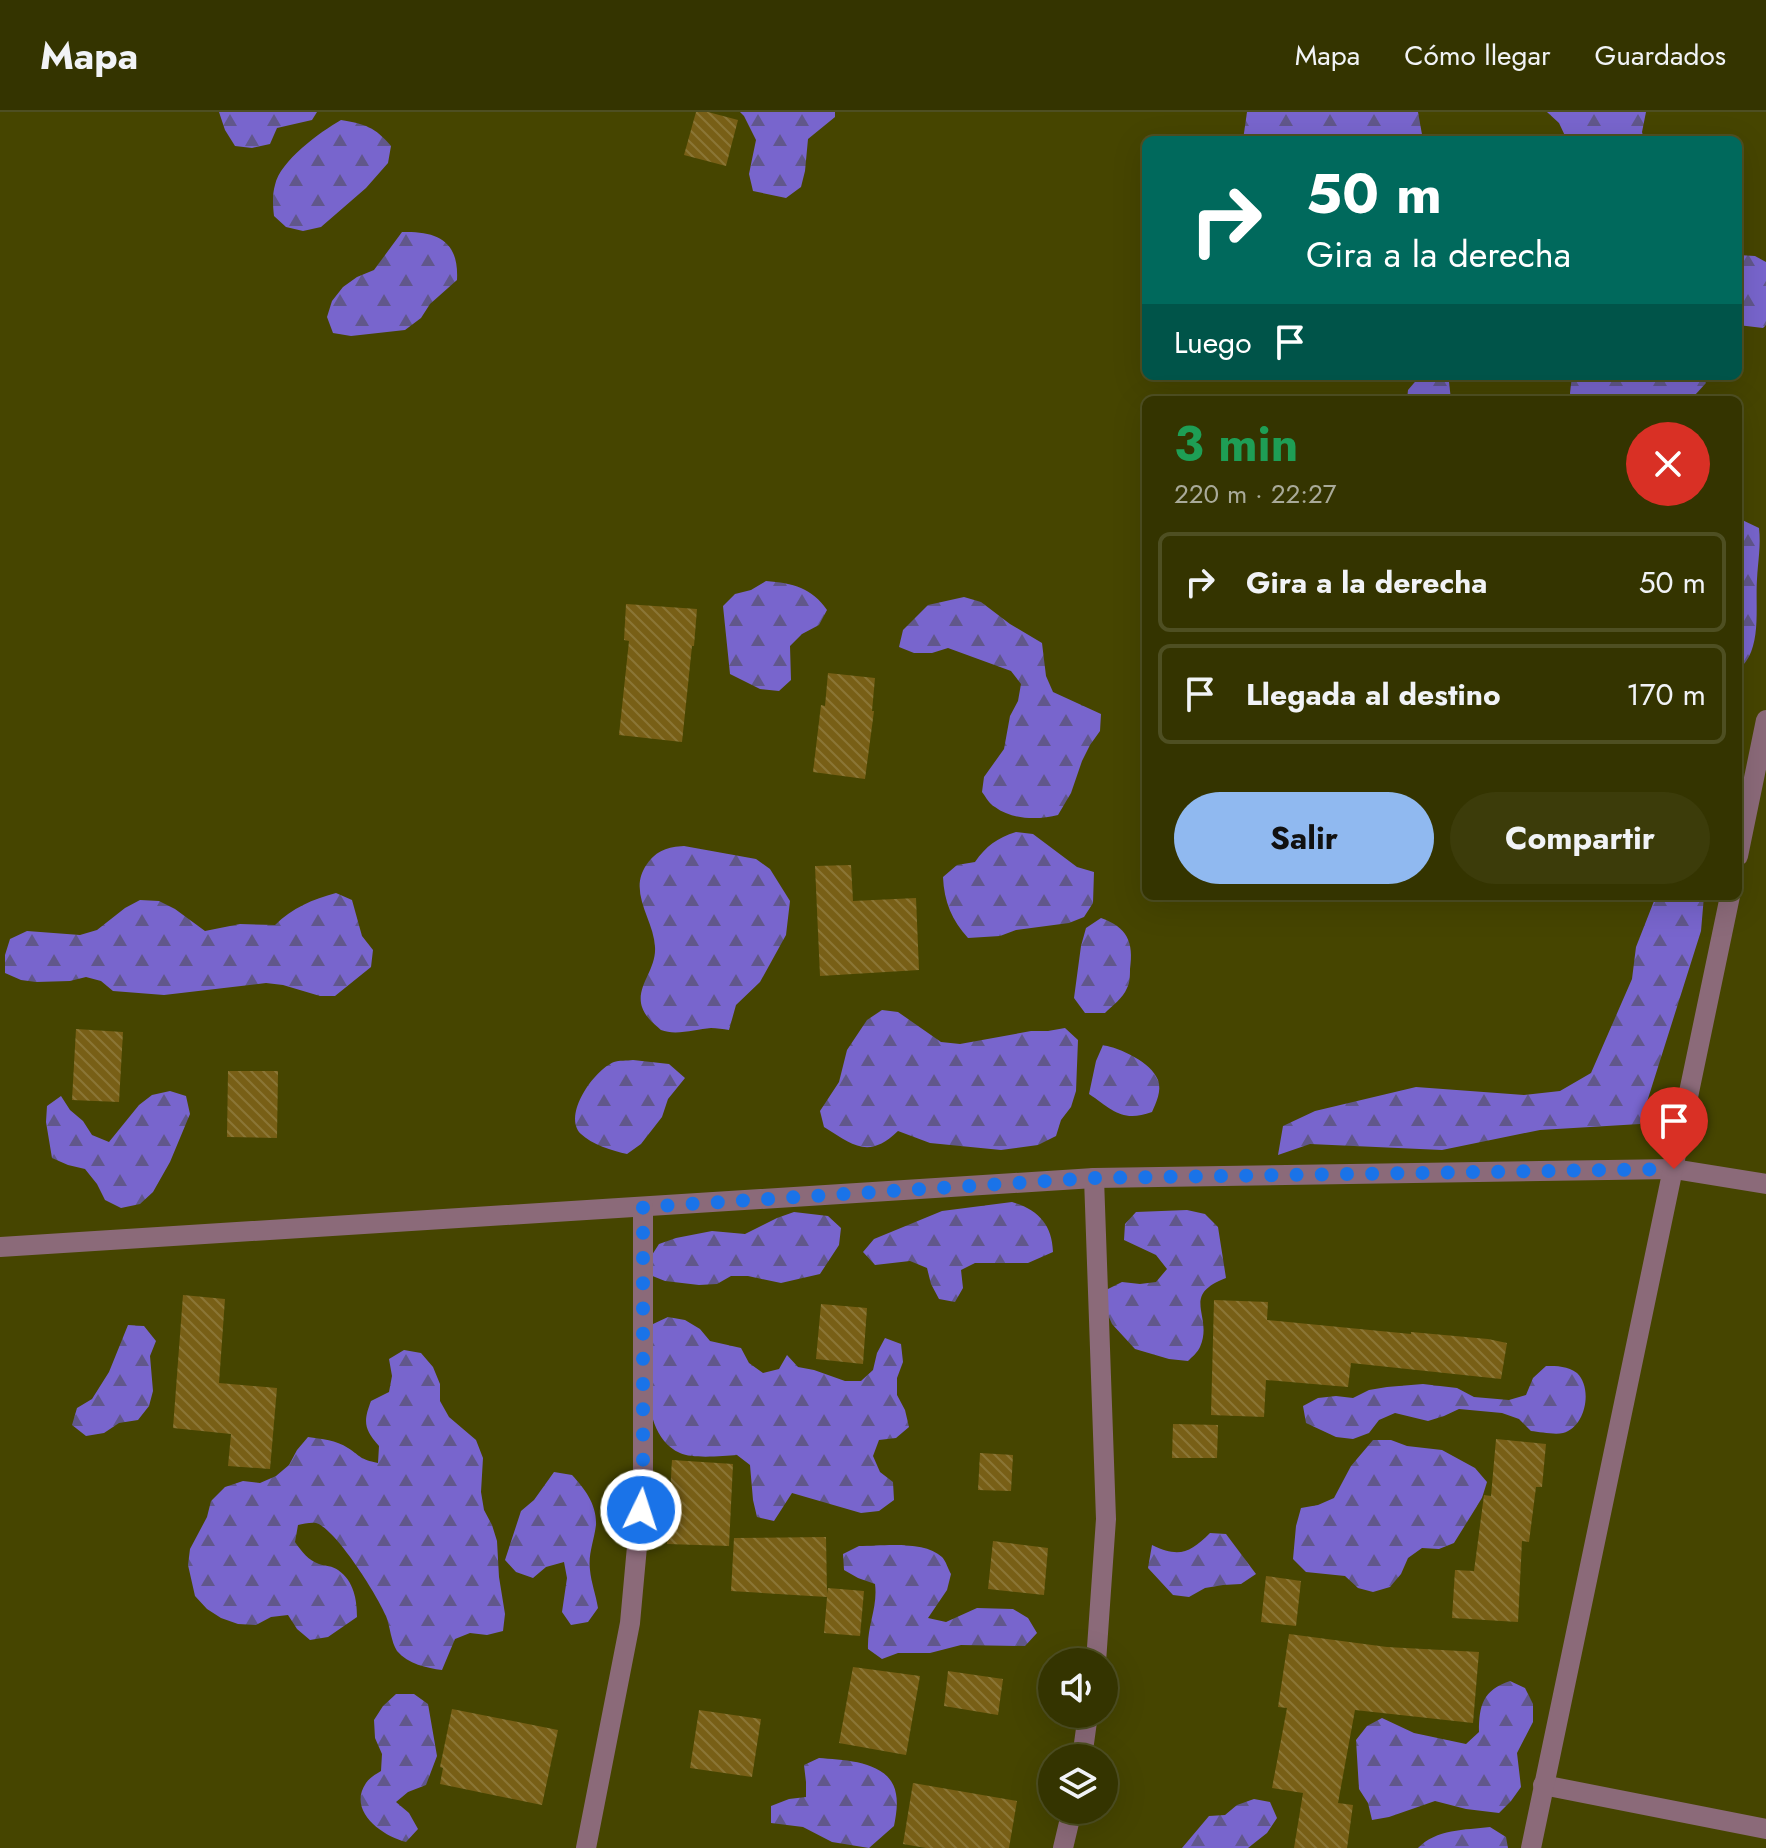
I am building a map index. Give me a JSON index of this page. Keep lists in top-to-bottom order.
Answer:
{
  "page": {
    "header": "Mapa",
    "nav": ["Mapa", "Cómo llegar", "Guardados"],
    "turn": ["50 m", "Gira a la derecha"],
    "then": "Luego",
    "heading": ["3 min", "220 m · 22:27"],
    "list": [
      {
        "name": "Gira a la derecha",
        "value": "50 m"
      },
      {
        "name": "Llegada al destino",
        "value": "170 m"
      }
    ],
    "buttons": ["Salir", "Compartir"]
  }
}
